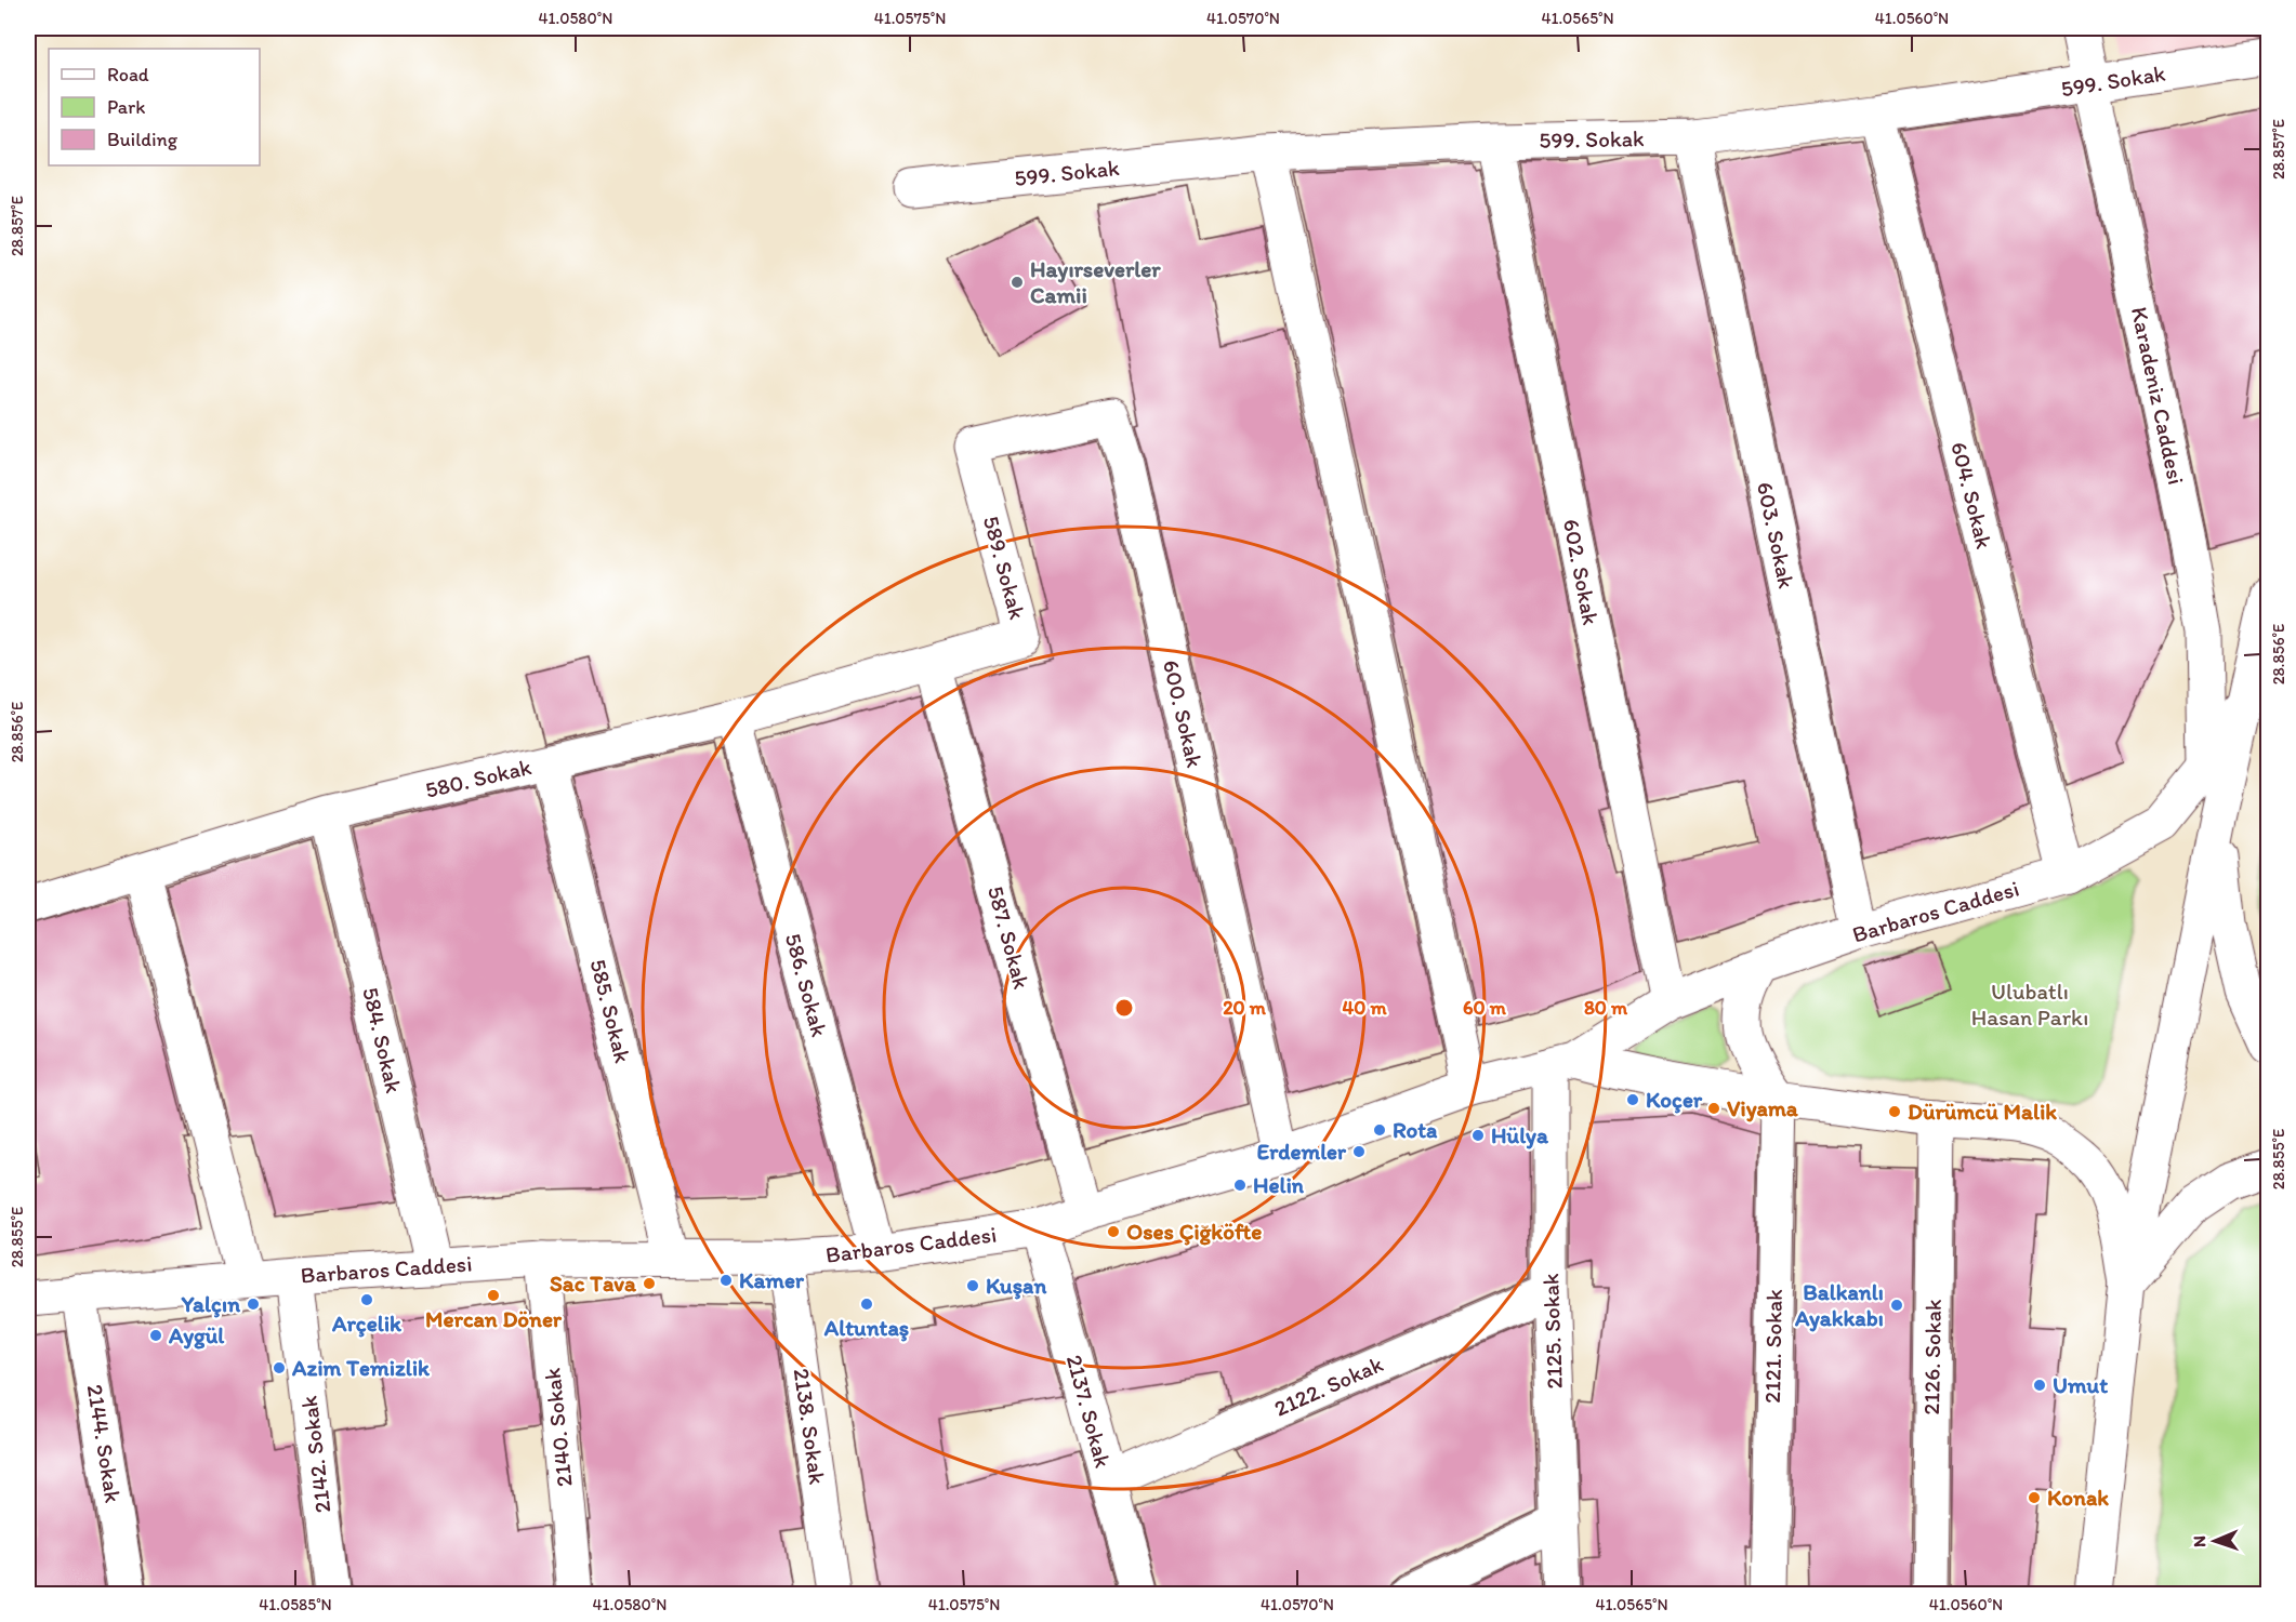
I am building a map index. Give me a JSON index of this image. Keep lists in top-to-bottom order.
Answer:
{
  "streets": {
    "street": [
      "599. Sokak",
      "Karadeniz Caddesi",
      "604. Sokak",
      "603. Sokak",
      "589. Sokak",
      "602. Sokak",
      "600. Sokak",
      "580. Sokak",
      "Barbaros Caddesi",
      "587. Sokak",
      "586. Sokak",
      "585. Sokak",
      "584. Sokak",
      "2125. Sokak",
      "2121. Sokak",
      "2126. Sokak",
      "2122. Sokak",
      "2137. Sokak",
      "2138. Sokak",
      "2140. Sokak",
      "2144. Sokak",
      "2142. Sokak"
    ]
  },
  "crossings": [
    ["599. Sokak", "Karadeniz Caddesi"],
    ["599. Sokak", "604. Sokak"],
    ["599. Sokak", "603. Sokak"],
    ["599. Sokak", "602. Sokak"],
    ["Karadeniz Caddesi", "Barbaros Caddesi"],
    ["604. Sokak", "Barbaros Caddesi"],
    ["603. Sokak", "Barbaros Caddesi"],
    ["589. Sokak", "600. Sokak"],
    ["589. Sokak", "580. Sokak"],
    ["589. Sokak", "587. Sokak"],
    ["602. Sokak", "Barbaros Caddesi"],
    ["600. Sokak", "Barbaros Caddesi"],
    ["580. Sokak", "587. Sokak"],
    ["580. Sokak", "586. Sokak"],
    ["580. Sokak", "585. Sokak"],
    ["580. Sokak", "584. Sokak"],
    ["Barbaros Caddesi", "587. Sokak"],
    ["Barbaros Caddesi", "586. Sokak"],
    ["Barbaros Caddesi", "585. Sokak"],
    ["Barbaros Caddesi", "584. Sokak"],
    ["Barbaros Caddesi", "2125. Sokak"],
    ["Barbaros Caddesi", "2121. Sokak"],
    ["Barbaros Caddesi", "2126. Sokak"],
    ["Barbaros Caddesi", "2137. Sokak"],
    ["Barbaros Caddesi", "2138. Sokak"],
    ["Barbaros Caddesi", "2140. Sokak"],
    ["Barbaros Caddesi", "2144. Sokak"],
    ["Barbaros Caddesi", "2142. Sokak"],
    ["2125. Sokak", "2122. Sokak"],
    ["2122. Sokak", "2137. Sokak"]
  ],
  "parks": ["Ulubatlı Hasan Parkı"],
  "places": [
    "Hayırseverler Camii",
    "Koçer",
    "Viyama",
    "Dürümcü Malik",
    "Rota",
    "Hülya",
    "Erdemler",
    "Helin",
    "Oses Çiğköfte",
    "Kamer",
    "Sac Tava",
    "Kuşan",
    "Mercan Döner",
    "Arçelik",
    "Yalçın",
    "Altuntaş",
    "Balkanlı Ayakkabı",
    "Aygül",
    "Azim Temizlik",
    "Umut",
    "Konak"
  ],
  "legend": ["Road", "Park", "Building"],
  "north": "left",
  "coordinates": [
    "41.0580°N",
    "41.0575°N",
    "41.0570°N",
    "41.0565°N",
    "41.0560°N",
    "28.857°E",
    "28.856°E",
    "28.855°E",
    "41.0585°N"
  ],
  "rings": [
    "20 m",
    "40 m",
    "60 m",
    "80 m"
  ]
}
